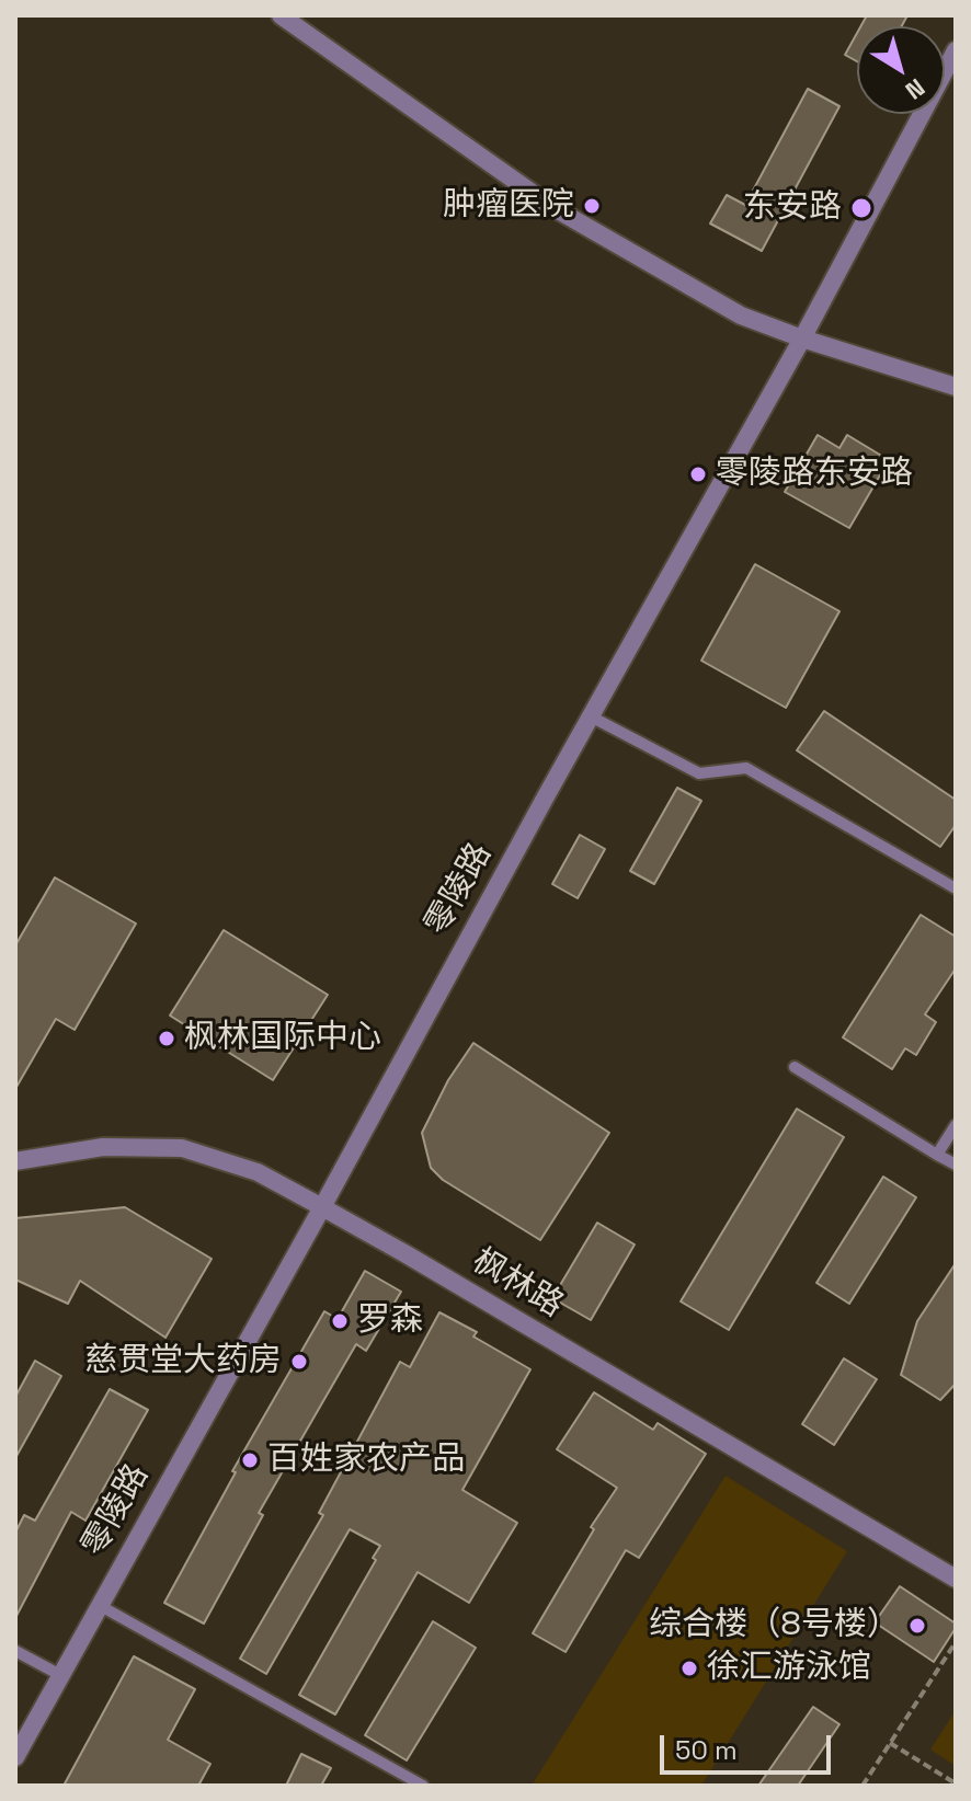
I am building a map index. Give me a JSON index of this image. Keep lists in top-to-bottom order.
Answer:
{
  "streets": {
    "street": ["零陵路", "枫林路"]
  },
  "crossings": [
    ["零陵路", "枫林路"]
  ],
  "places": [
    "肿瘤医院",
    "东安路",
    "零陵路东安路",
    "枫林国际中心",
    "罗森",
    "慈贯堂大药房",
    "百姓家农产品",
    "综合楼（8号楼）",
    "徐汇游泳馆"
  ],
  "scale_bar": "50 m",
  "north": "bottom right"
}
